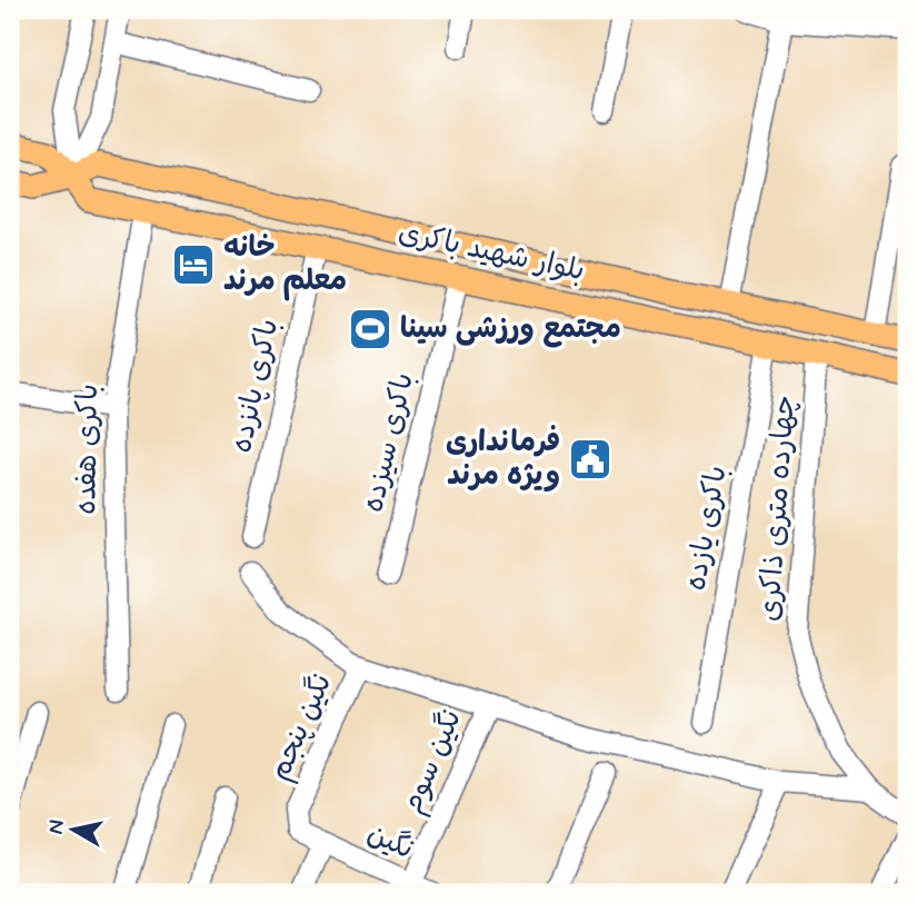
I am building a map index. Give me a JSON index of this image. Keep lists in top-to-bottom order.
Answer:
{
  "streets": {
    "main road": ["بلوار شهید باکری"],
    "street": [
      "باکری پانزده",
      "باکری سیزده",
      "باکری هفده",
      "چهارده متری ذاکری",
      "باکری یازده",
      "نگین پنجم",
      "نگین سوم",
      "نگین"
    ]
  },
  "crossings": [
    ["بلوار شهید باکری", "باکری پانزده"],
    ["بلوار شهید باکری", "باکری سیزده"],
    ["بلوار شهید باکری", "باکری هفده"],
    ["بلوار شهید باکری", "چهارده متری ذاکری"],
    ["بلوار شهید باکری", "باکری یازده"],
    ["نگین پنجم", "نگین"],
    ["نگین سوم", "نگین"]
  ],
  "places": {
    "hotel": ["خانه معلم مرند"],
    "sports": ["مجتمع ورزشی سینا"],
    "public building": ["فرمانداری ویژه مرند"]
  },
  "north": "left"
}
